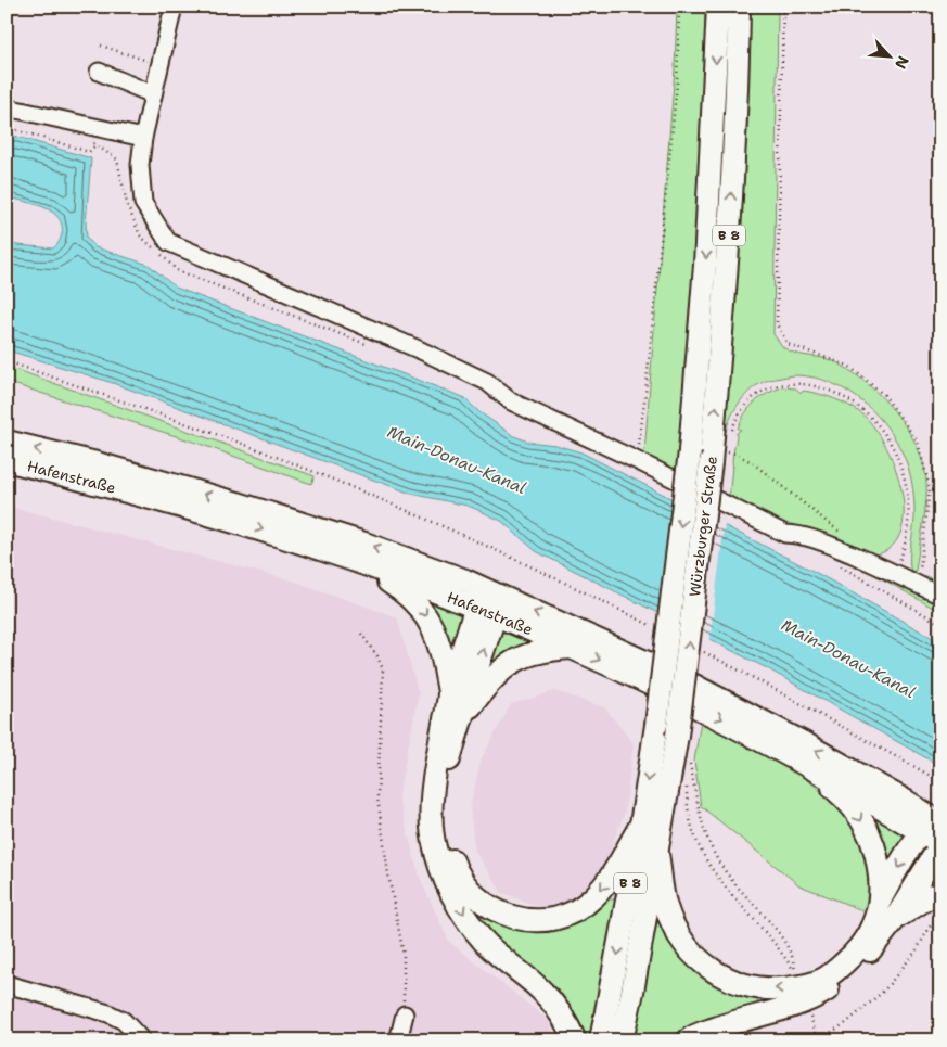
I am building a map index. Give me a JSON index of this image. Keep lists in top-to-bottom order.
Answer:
{
  "streets": {
    "main road": ["B 8", "Hafenstraße", "Würzburger Straße"]
  },
  "water": ["Main-Donau-Kanal"],
  "north": "bottom right"
}
